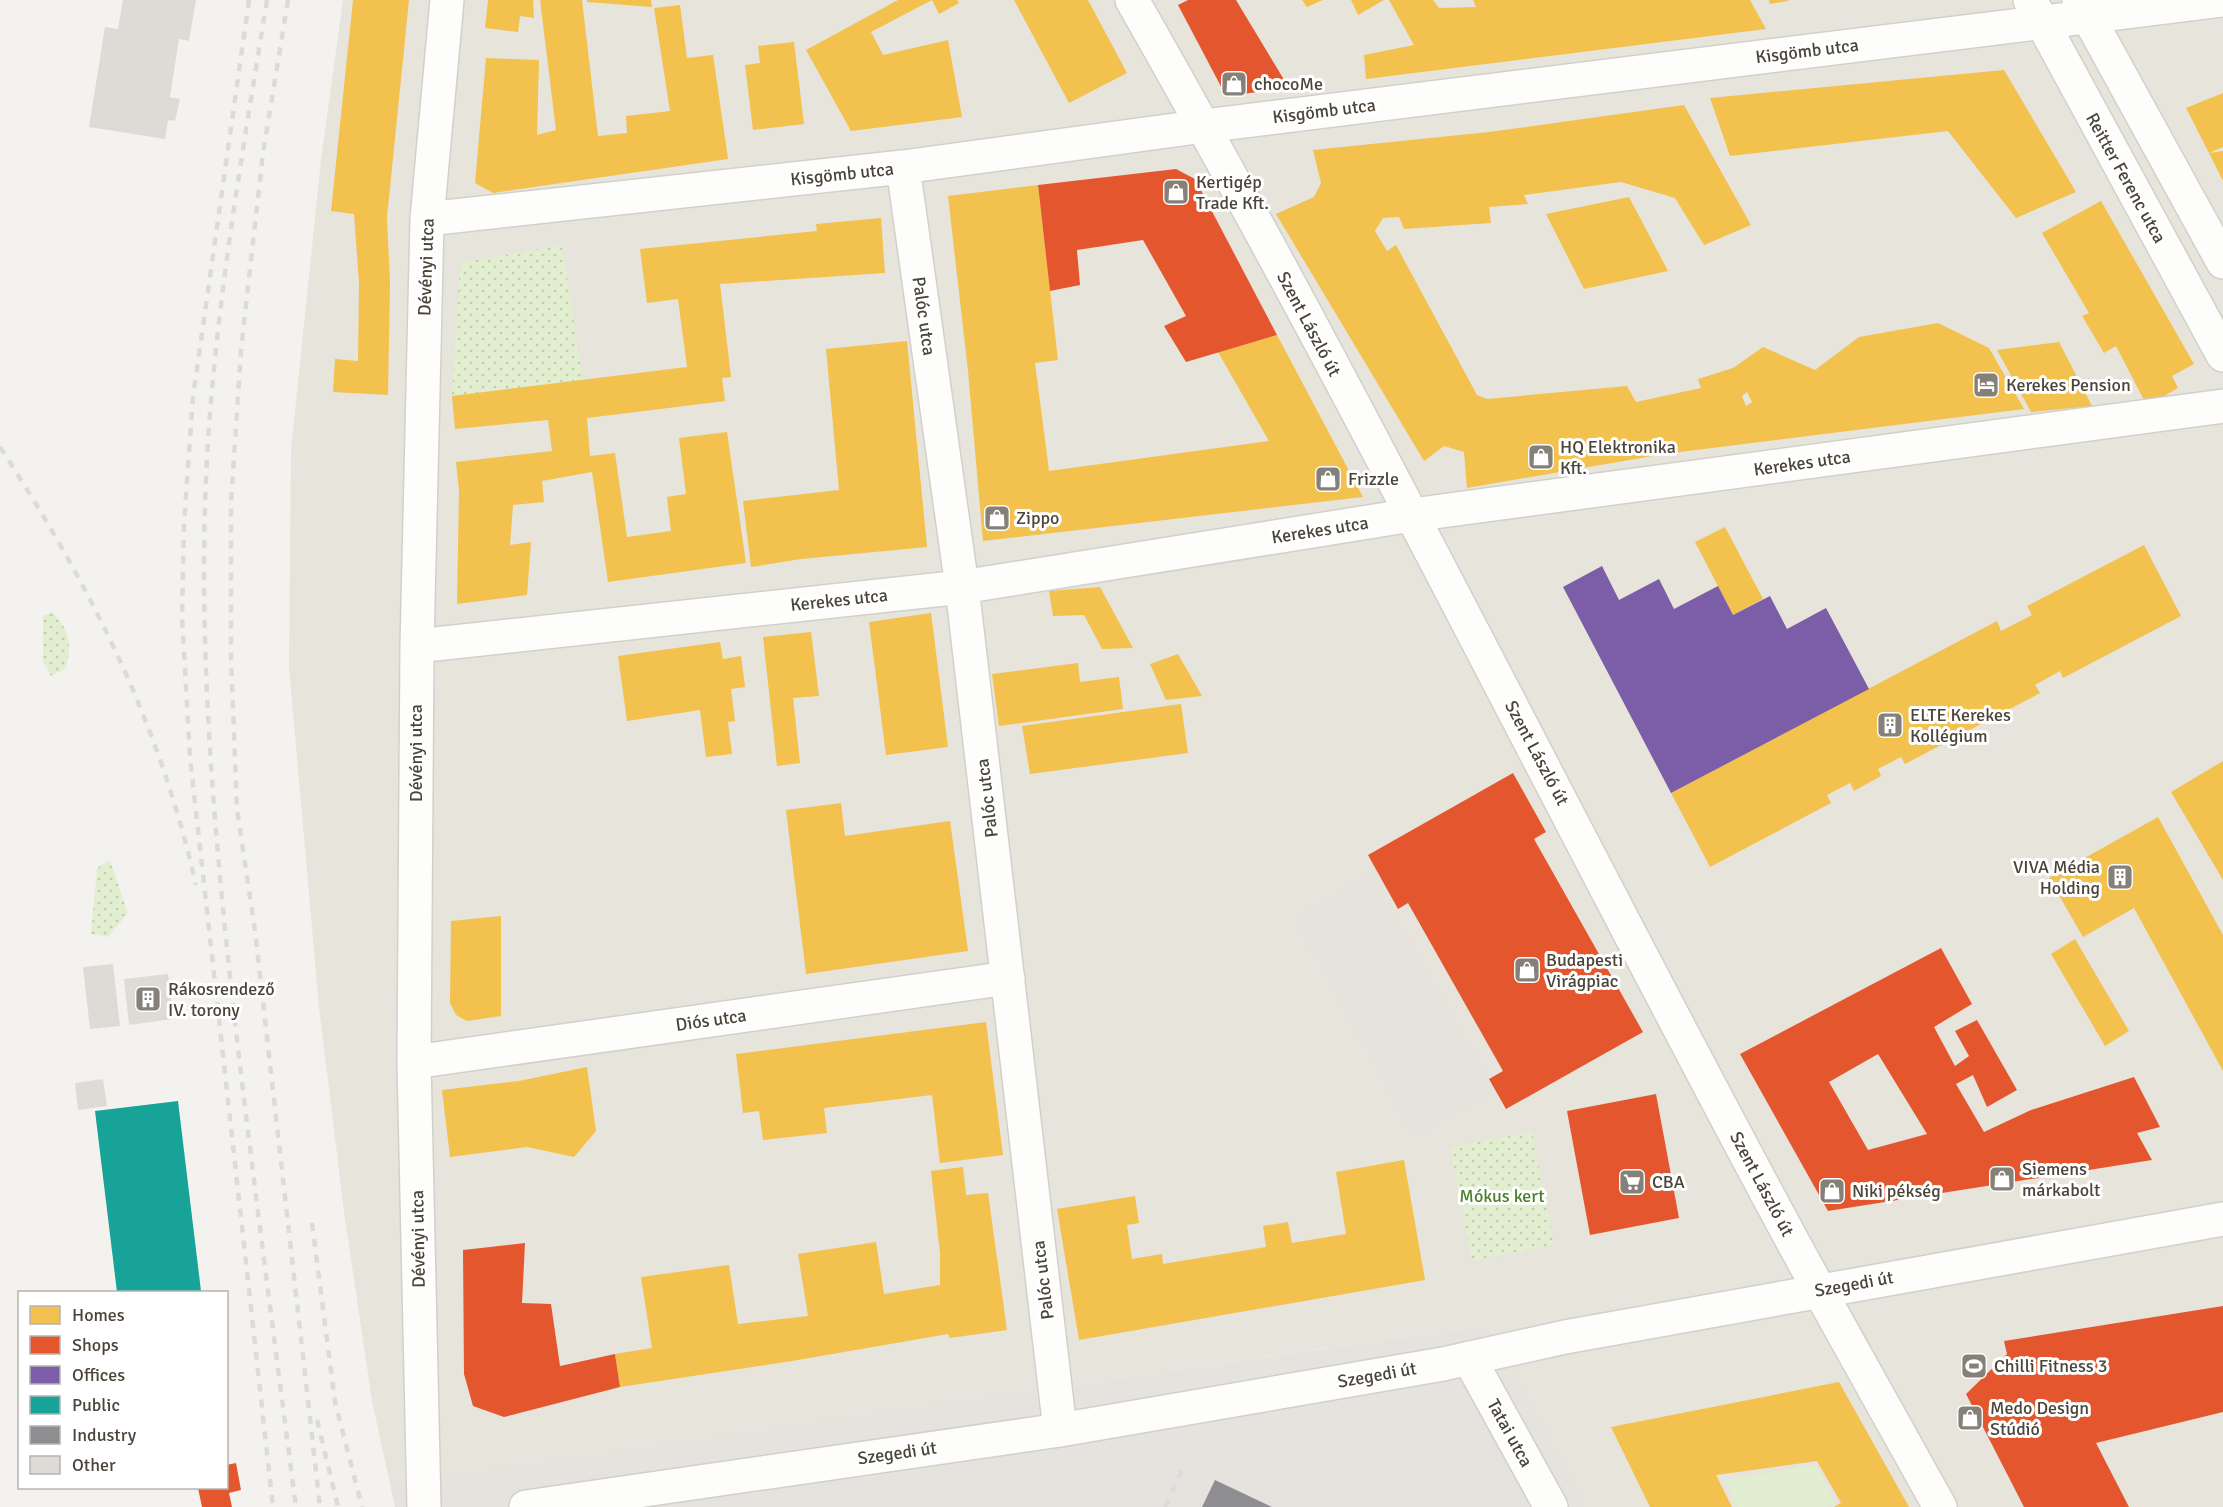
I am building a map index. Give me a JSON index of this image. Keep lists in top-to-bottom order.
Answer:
{
  "streets": {
    "street": [
      "Kisgömb utca",
      "Reitter Ferenc utca",
      "Dévényi utca",
      "Palóc utca",
      "Szent László út",
      "Kerekes utca",
      "Diós utca",
      "Szegedi út",
      "Tatai utca"
    ]
  },
  "crossings": [
    ["Kisgömb utca", "Reitter Ferenc utca"],
    ["Kisgömb utca", "Dévényi utca"],
    ["Kisgömb utca", "Palóc utca"],
    ["Kisgömb utca", "Szent László út"],
    ["Dévényi utca", "Kerekes utca"],
    ["Dévényi utca", "Diós utca"],
    ["Palóc utca", "Kerekes utca"],
    ["Palóc utca", "Diós utca"],
    ["Palóc utca", "Szegedi út"],
    ["Szent László út", "Kerekes utca"],
    ["Szent László út", "Szegedi út"],
    ["Szegedi út", "Tatai utca"]
  ],
  "parks": ["Mókus kert"],
  "places": {
    "shop": [
      "chocoMe",
      "Kertigép Trade Kft.",
      "HQ Elektronika Kft.",
      "Frizzle",
      "Zippo",
      "Budapesti Virágpiac",
      "Siemens márkabolt",
      "Niki pékség",
      "Medo Design Stúdió"
    ],
    "hotel": ["Kerekes Pension"],
    "building": ["ELTE Kerekes Kollégium", "VIVA Média Holding", "Rákosrendező IV. torony"],
    "supermarket": ["CBA"],
    "sports": ["Chilli Fitness 3"]
  },
  "legend": [
    "Homes",
    "Shops",
    "Offices",
    "Public",
    "Industry",
    "Other"
  ]
}
